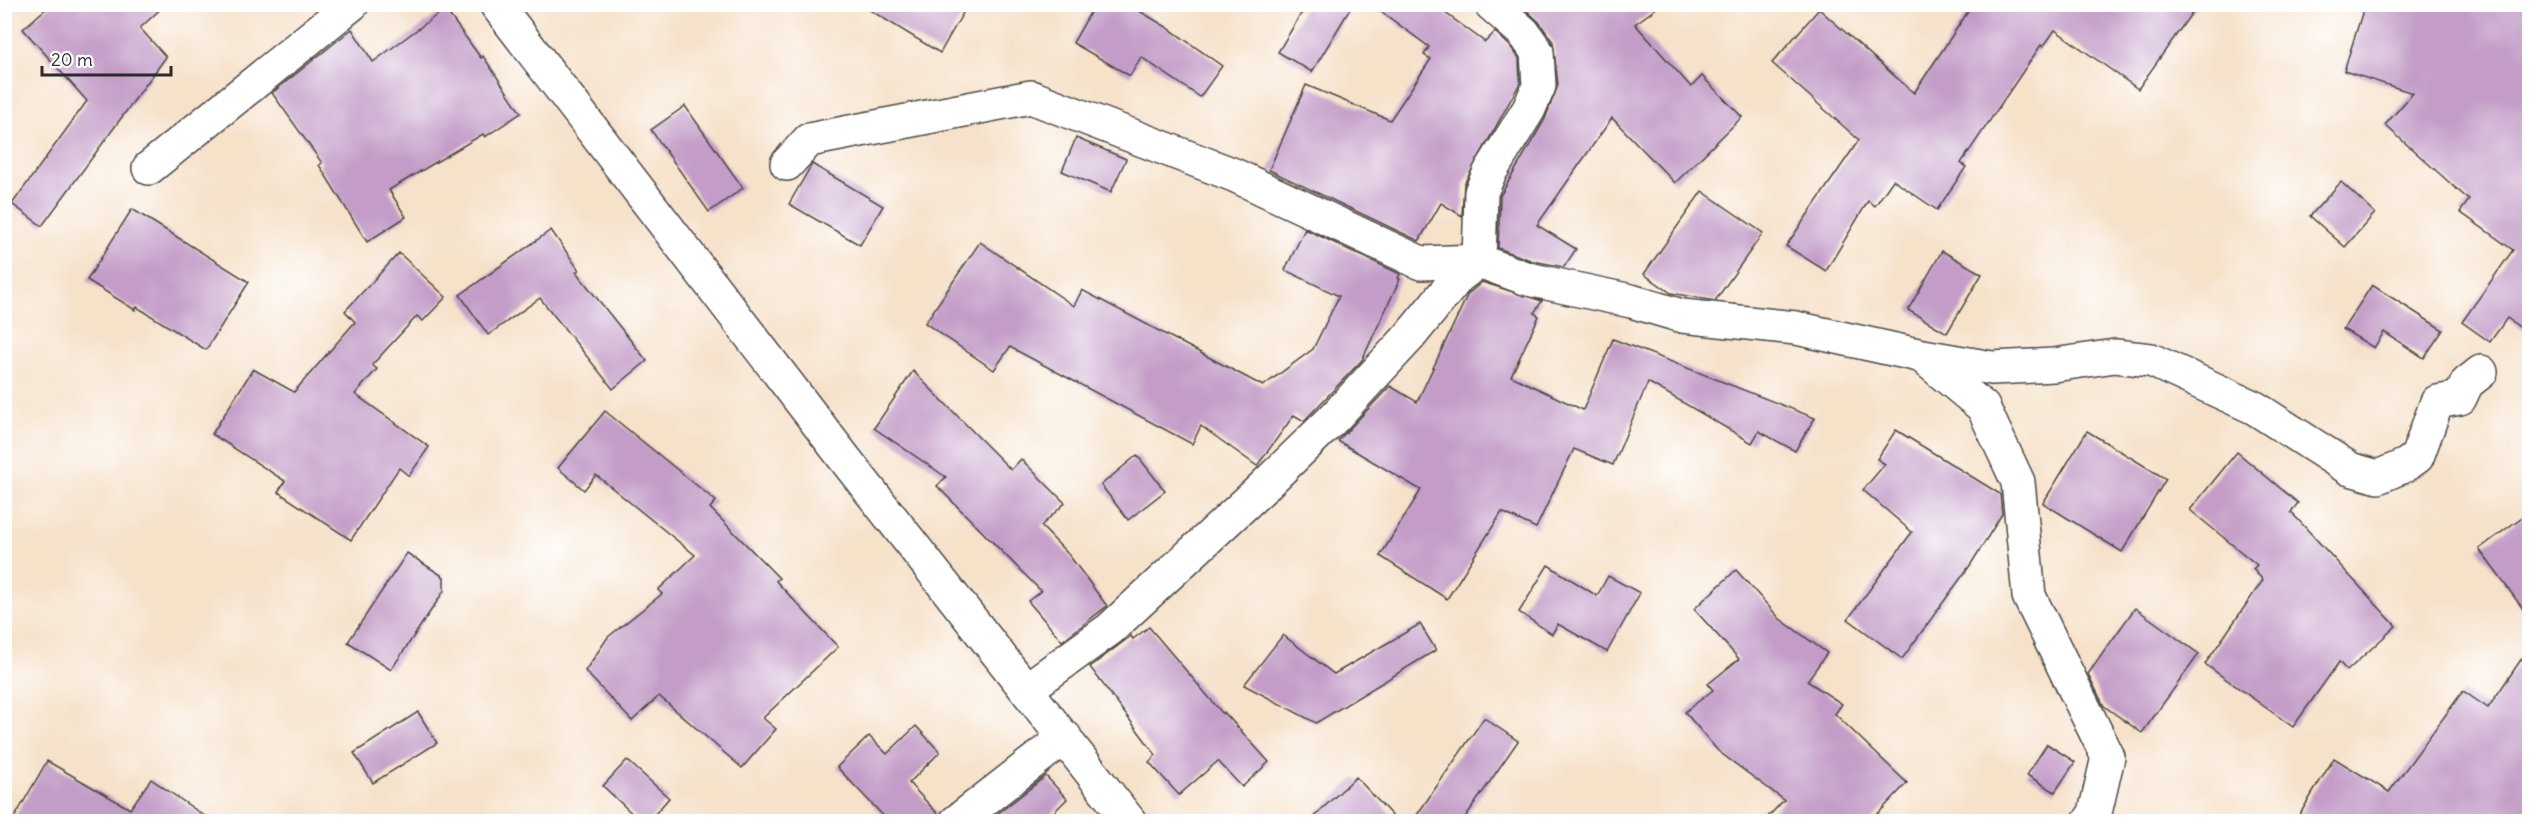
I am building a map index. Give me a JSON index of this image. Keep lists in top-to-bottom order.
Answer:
{
  "scale_bar": "20 m"
}
